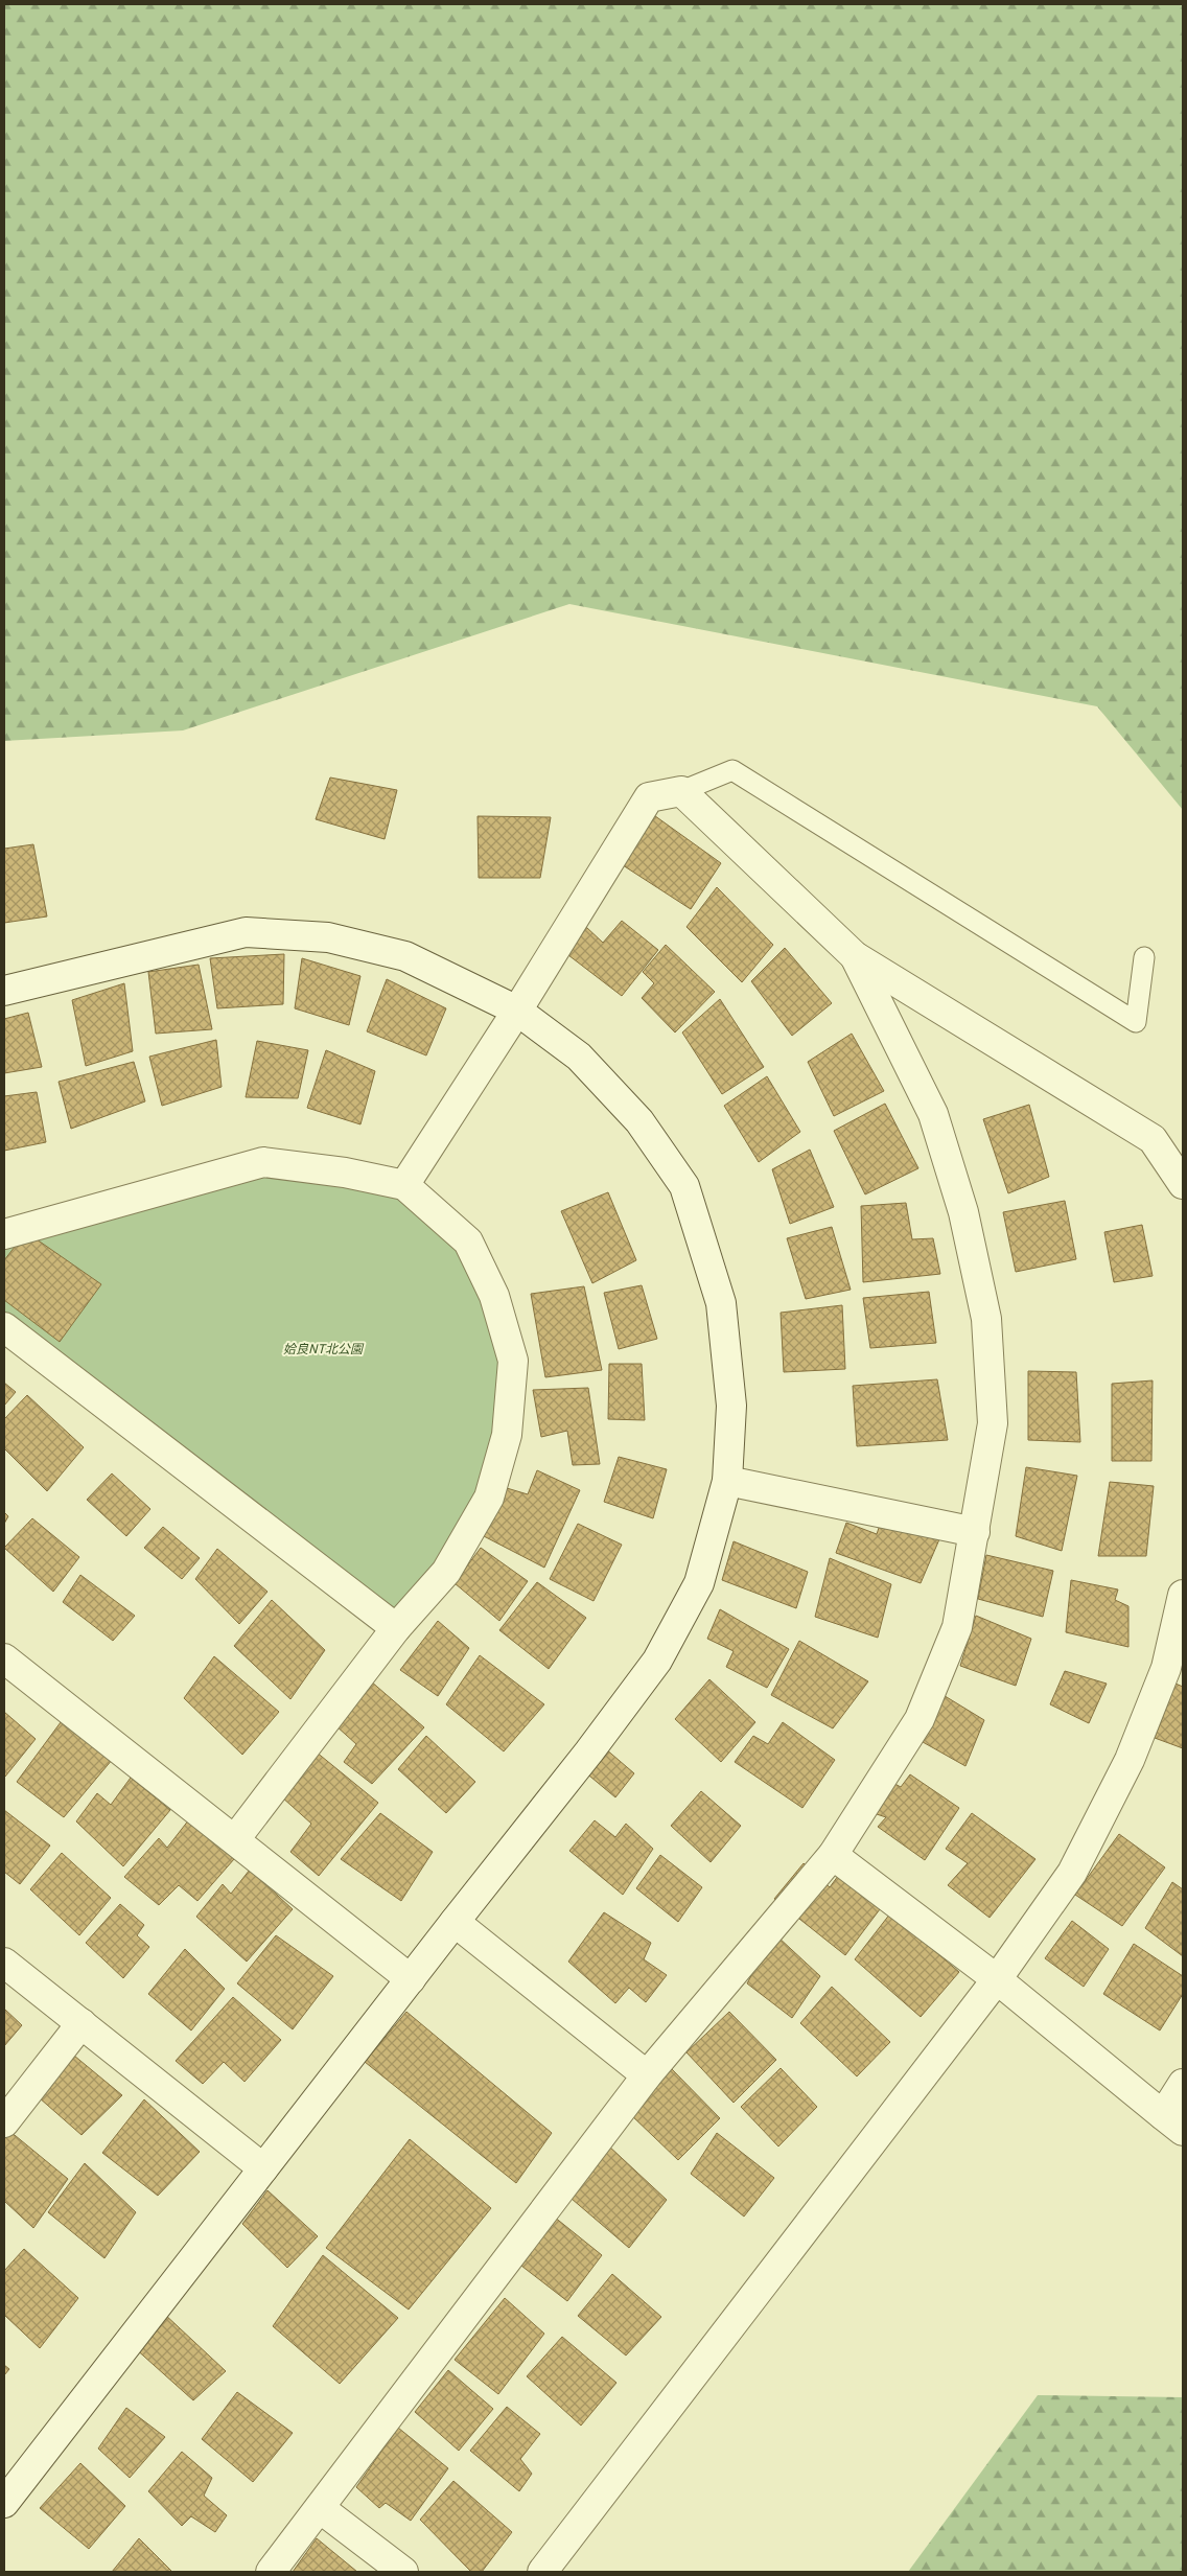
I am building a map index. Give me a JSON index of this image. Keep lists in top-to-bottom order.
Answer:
{
  "parks": ["姶良NT北公園"]
}
